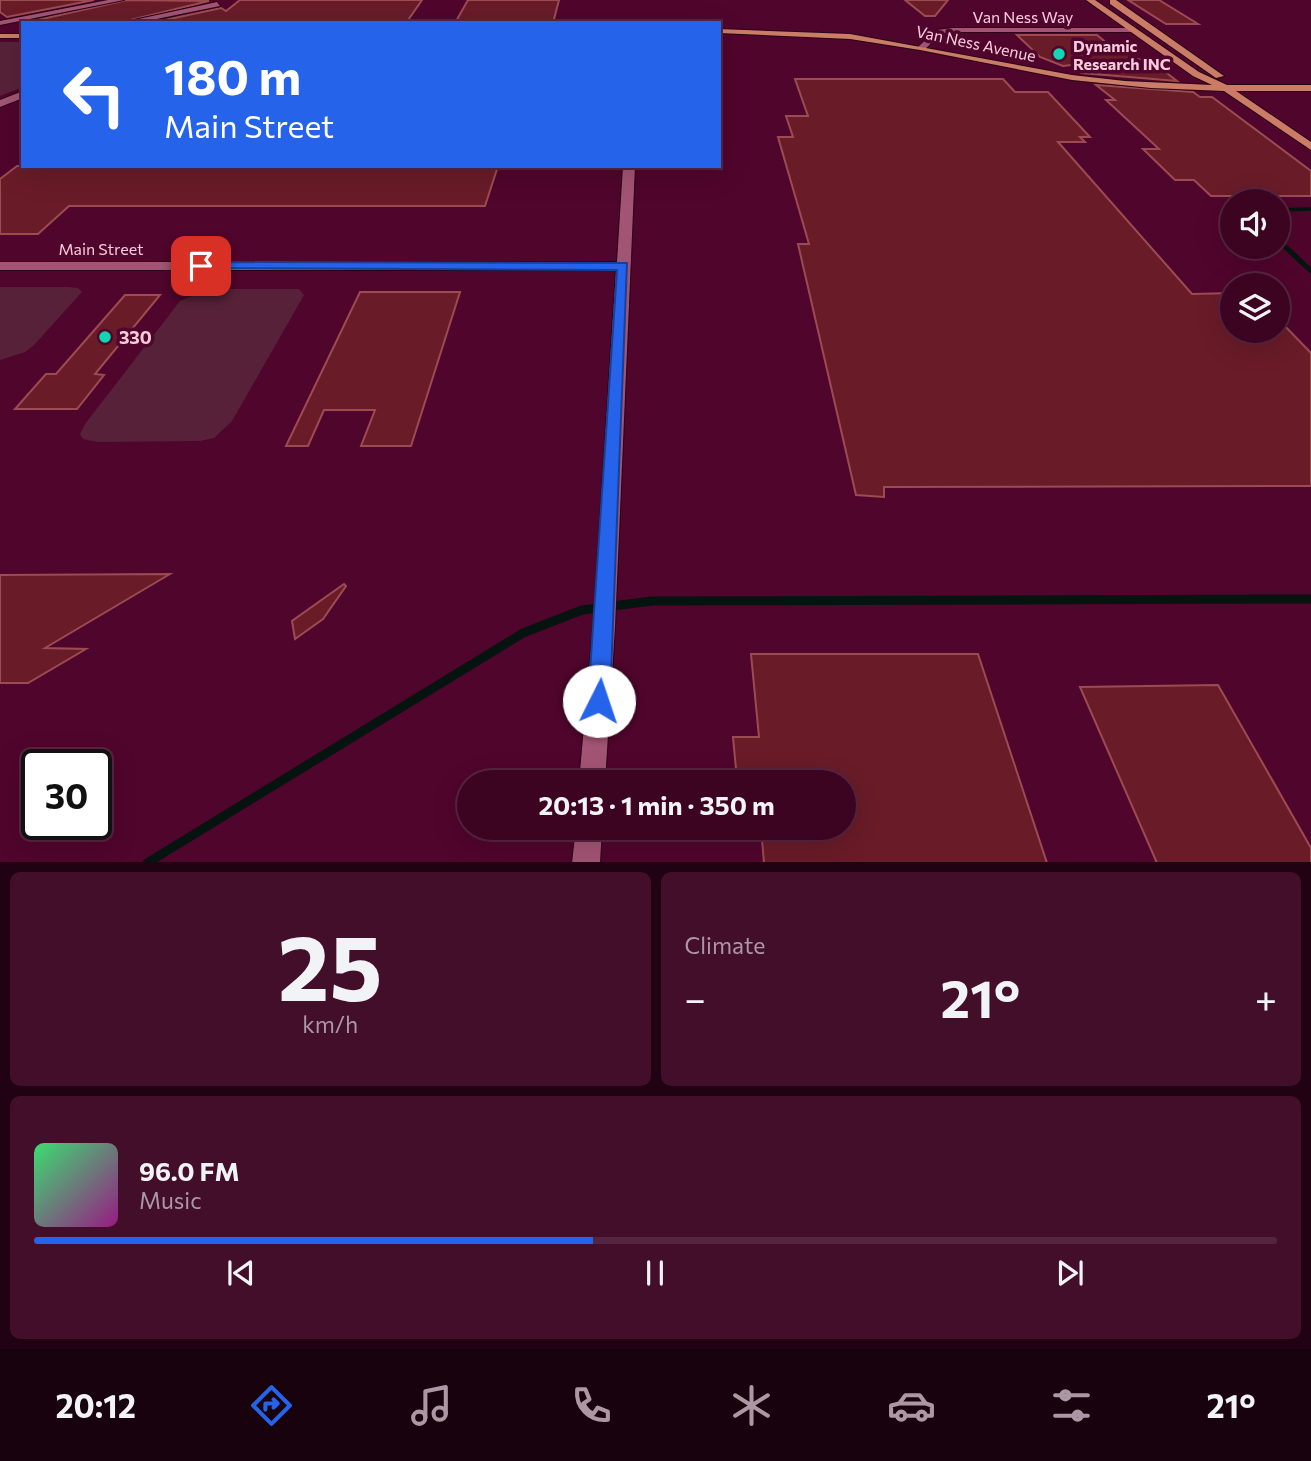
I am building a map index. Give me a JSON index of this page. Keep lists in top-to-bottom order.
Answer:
{
  "streets": {
    "main road": ["Van Ness Avenue"],
    "street": ["Van Ness Way", "Main Street"]
  },
  "crossings": [
    ["Van Ness Way", "Van Ness Avenue"]
  ],
  "places": ["Dynamic Research INC", "330"],
  "page": {
    "turn": ["180 m", "Main Street"],
    "limit": "30",
    "trip": "20:13 · 1 min · 350 m",
    "tile": [
      ["25", "km/h"],
      "Climate"
    ],
    "heat": ["−", "21°", "+"],
    "song": ["96.0 FM", "Music"],
    "tabs": ["20:12", "21°"]
  }
}
